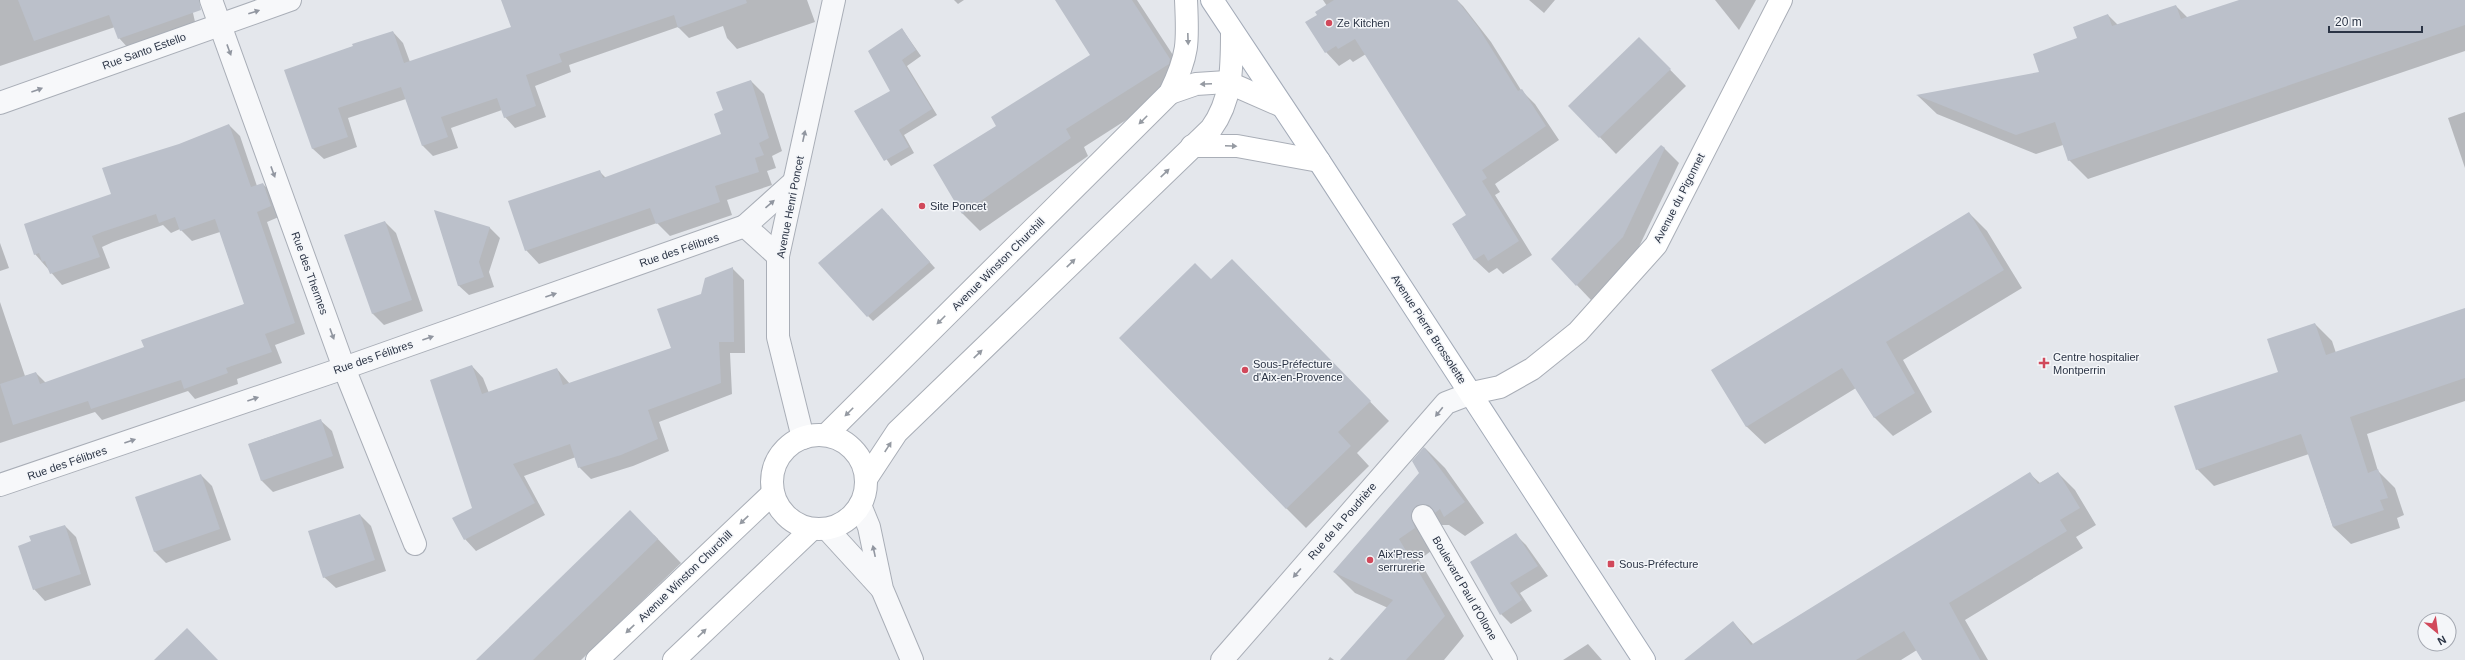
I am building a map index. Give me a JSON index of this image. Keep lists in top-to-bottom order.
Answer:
{
  "streets": {
    "street": [
      "Rue Santo Estello",
      "Avenue du Pigonnet",
      "Avenue Henri Poncet",
      "Rue des Félibres",
      "Avenue Winston Churchill",
      "Rue des Thermes",
      "Avenue Pierre Brossolette",
      "Rue de la Poudrière",
      "Boulevard Paul d'Ollone"
    ]
  },
  "crossings": [
    ["Rue Santo Estello", "Rue des Thermes"],
    ["Avenue du Pigonnet", "Avenue Pierre Brossolette"],
    ["Avenue du Pigonnet", "Rue de la Poudrière"],
    ["Avenue Henri Poncet", "Rue des Félibres"],
    ["Avenue Henri Poncet", "Avenue Winston Churchill"],
    ["Rue des Félibres", "Rue des Thermes"],
    ["Avenue Winston Churchill", "Avenue Pierre Brossolette"],
    ["Avenue Pierre Brossolette", "Rue de la Poudrière"]
  ],
  "one_way": [
    "Rue Santo Estello",
    "Avenue Henri Poncet",
    "Rue des Félibres",
    "Rue des Thermes",
    "Rue de la Poudrière"
  ],
  "places": {
    "other": [
      "Ze Kitchen",
      "Site Poncet",
      "Sous-Préfecture d'Aix-en-Provence",
      "Aix'Press serrurerie"
    ],
    "health": ["Centre hospitalier Montperrin"],
    "transit": ["Sous-Préfecture"]
  },
  "scale_bar": "20 m",
  "north": "bottom right"
}
